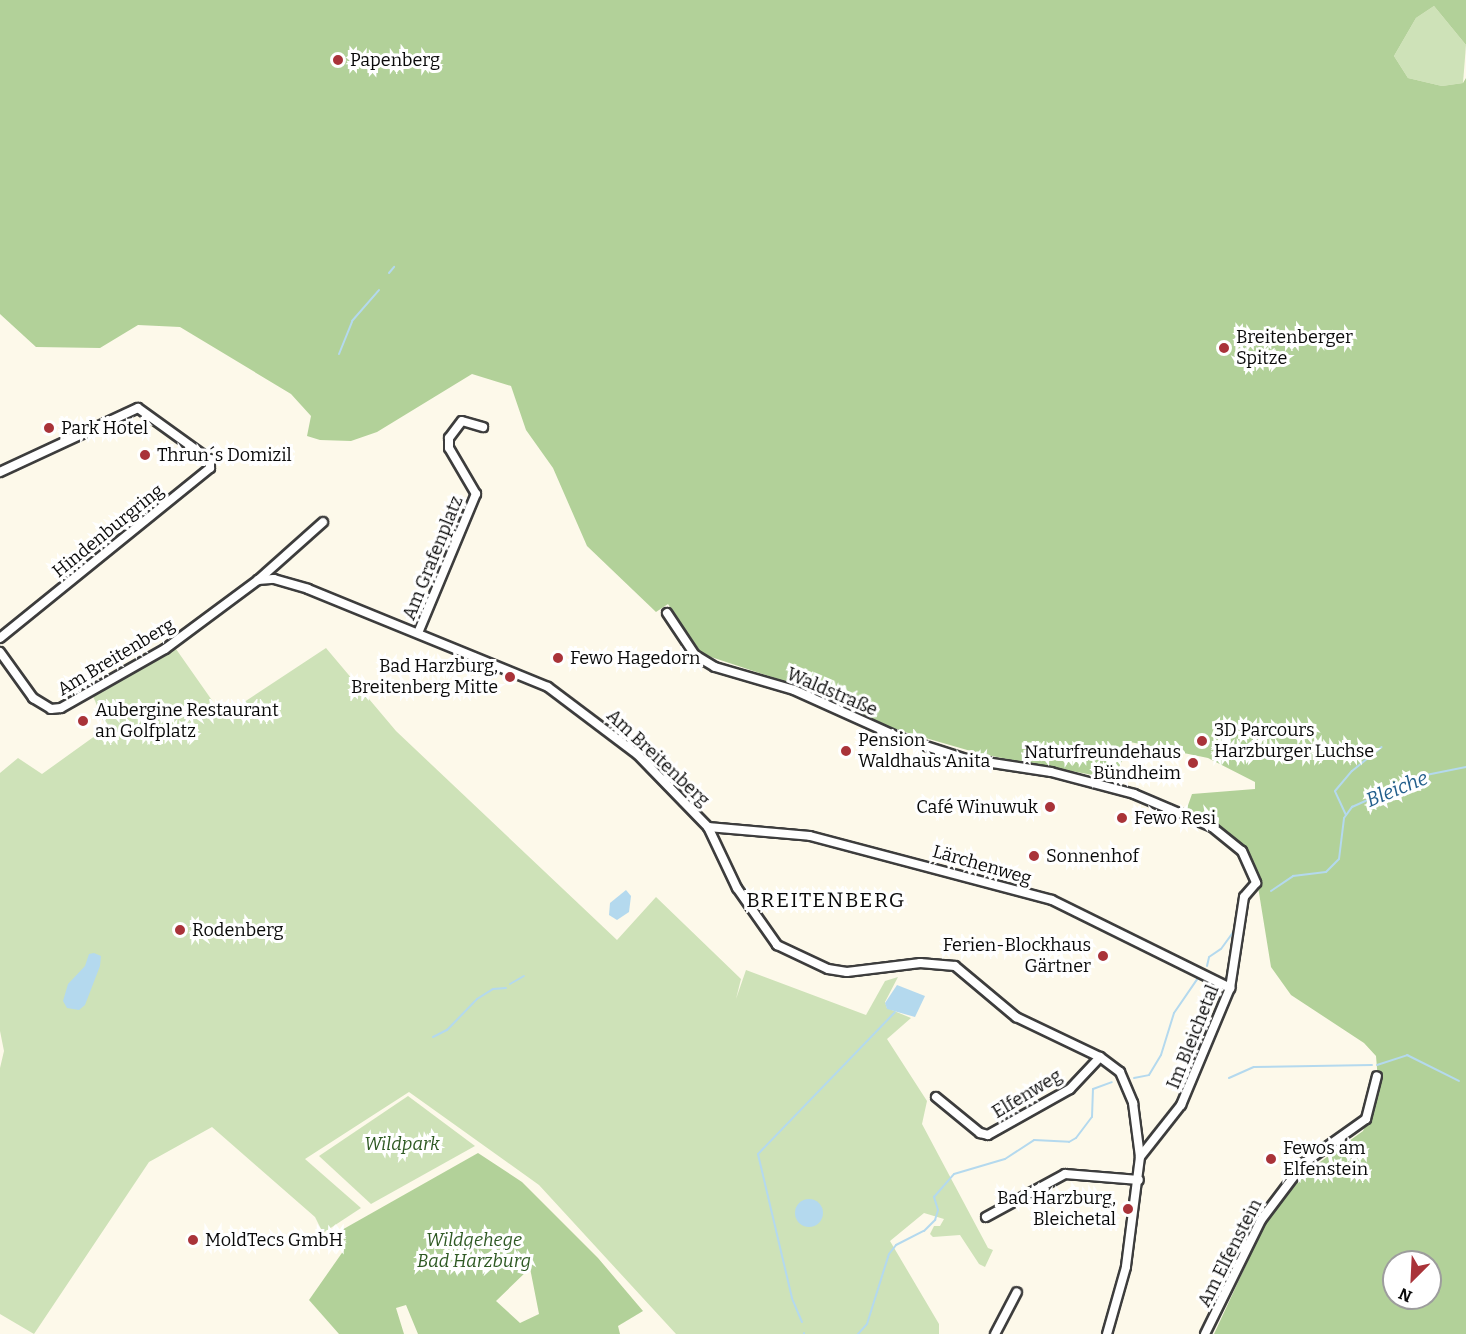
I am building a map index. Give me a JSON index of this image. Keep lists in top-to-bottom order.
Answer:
{
  "streets": {
    "street": [
      "Hindenburgring",
      "Am Grafenplatz",
      "Am Breitenberg",
      "Waldstraße",
      "Lärchenweg",
      "Im Bleichetal",
      "Elfenweg",
      "Am Elfenstein"
    ]
  },
  "crossings": [
    ["Am Grafenplatz", "Am Breitenberg"],
    ["Am Breitenberg", "Lärchenweg"],
    ["Am Breitenberg", "Im Bleichetal"],
    ["Am Breitenberg", "Elfenweg"],
    ["Waldstraße", "Im Bleichetal"],
    ["Lärchenweg", "Im Bleichetal"]
  ],
  "districts": ["BREITENBERG"],
  "water": ["Bleiche"],
  "parks": ["Wildpark", "Wildgehege Bad Harzburg"],
  "places": [
    "Papenberg",
    "Breitenberger Spitze",
    "Park Hotel",
    "Thrun´s Domizil",
    "Fewo Hagedorn",
    "Bad Harzburg, Breitenberg Mitte",
    "Aubergine Restaurant an Golfplatz",
    "3D Parcours Harzburger Luchse",
    "Pension Waldhaus Anita",
    "Naturfreundehaus Bündheim",
    "Café Winuwuk",
    "Fewo Resi",
    "Sonnenhof",
    "Rodenberg",
    "Ferien-Blockhaus Gärtner",
    "Fewos am Elfenstein",
    "Bad Harzburg, Bleichetal",
    "MoldTecs GmbH"
  ],
  "north": "bottom left"
}
